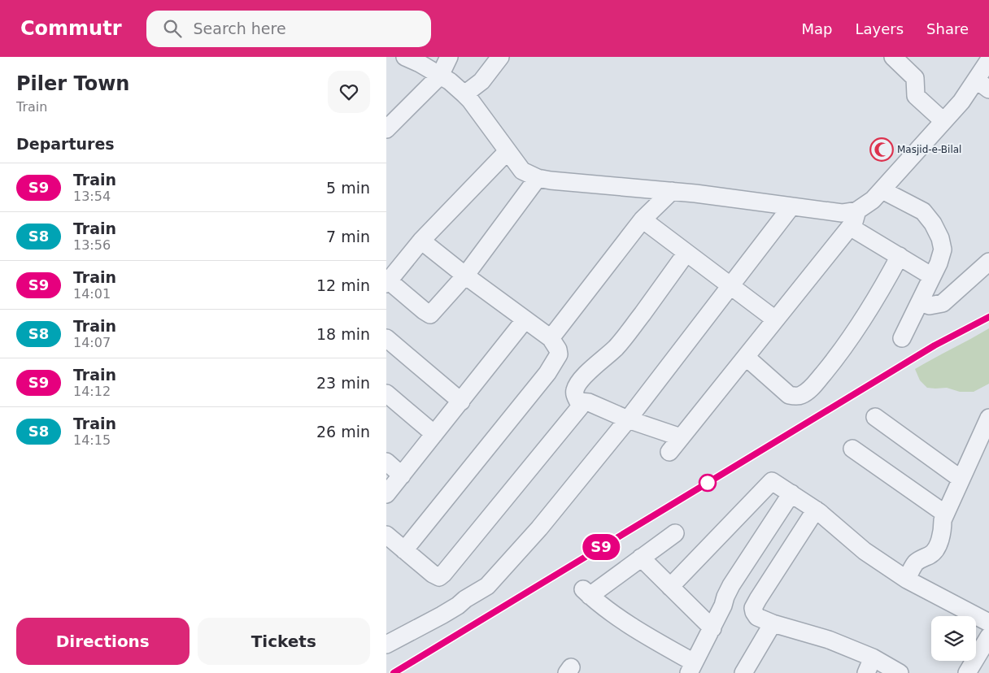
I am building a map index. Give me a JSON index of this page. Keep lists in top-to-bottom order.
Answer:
{
  "places": {
    "mosque": ["Masjid-e-Bilal"]
  },
  "page": {
    "header": "Commutr",
    "search": "Search here",
    "nav": ["Map", "Layers", "Share"],
    "heading": [
      ["Piler Town", "Train"],
      "Departures"
    ],
    "on_map": "S9",
    "list": [
      {
        "mark": "S9",
        "name": "Train",
        "note": "13:54",
        "value": "5 min"
      },
      {
        "mark": "S8",
        "name": "Train",
        "note": "13:56",
        "value": "7 min"
      },
      {
        "mark": "S9",
        "name": "Train",
        "note": "14:01",
        "value": "12 min"
      },
      {
        "mark": "S8",
        "name": "Train",
        "note": "14:07",
        "value": "18 min"
      },
      {
        "mark": "S9",
        "name": "Train",
        "note": "14:12",
        "value": "23 min"
      },
      {
        "mark": "S8",
        "name": "Train",
        "note": "14:15",
        "value": "26 min"
      }
    ],
    "buttons": ["Directions", "Tickets"]
  }
}
